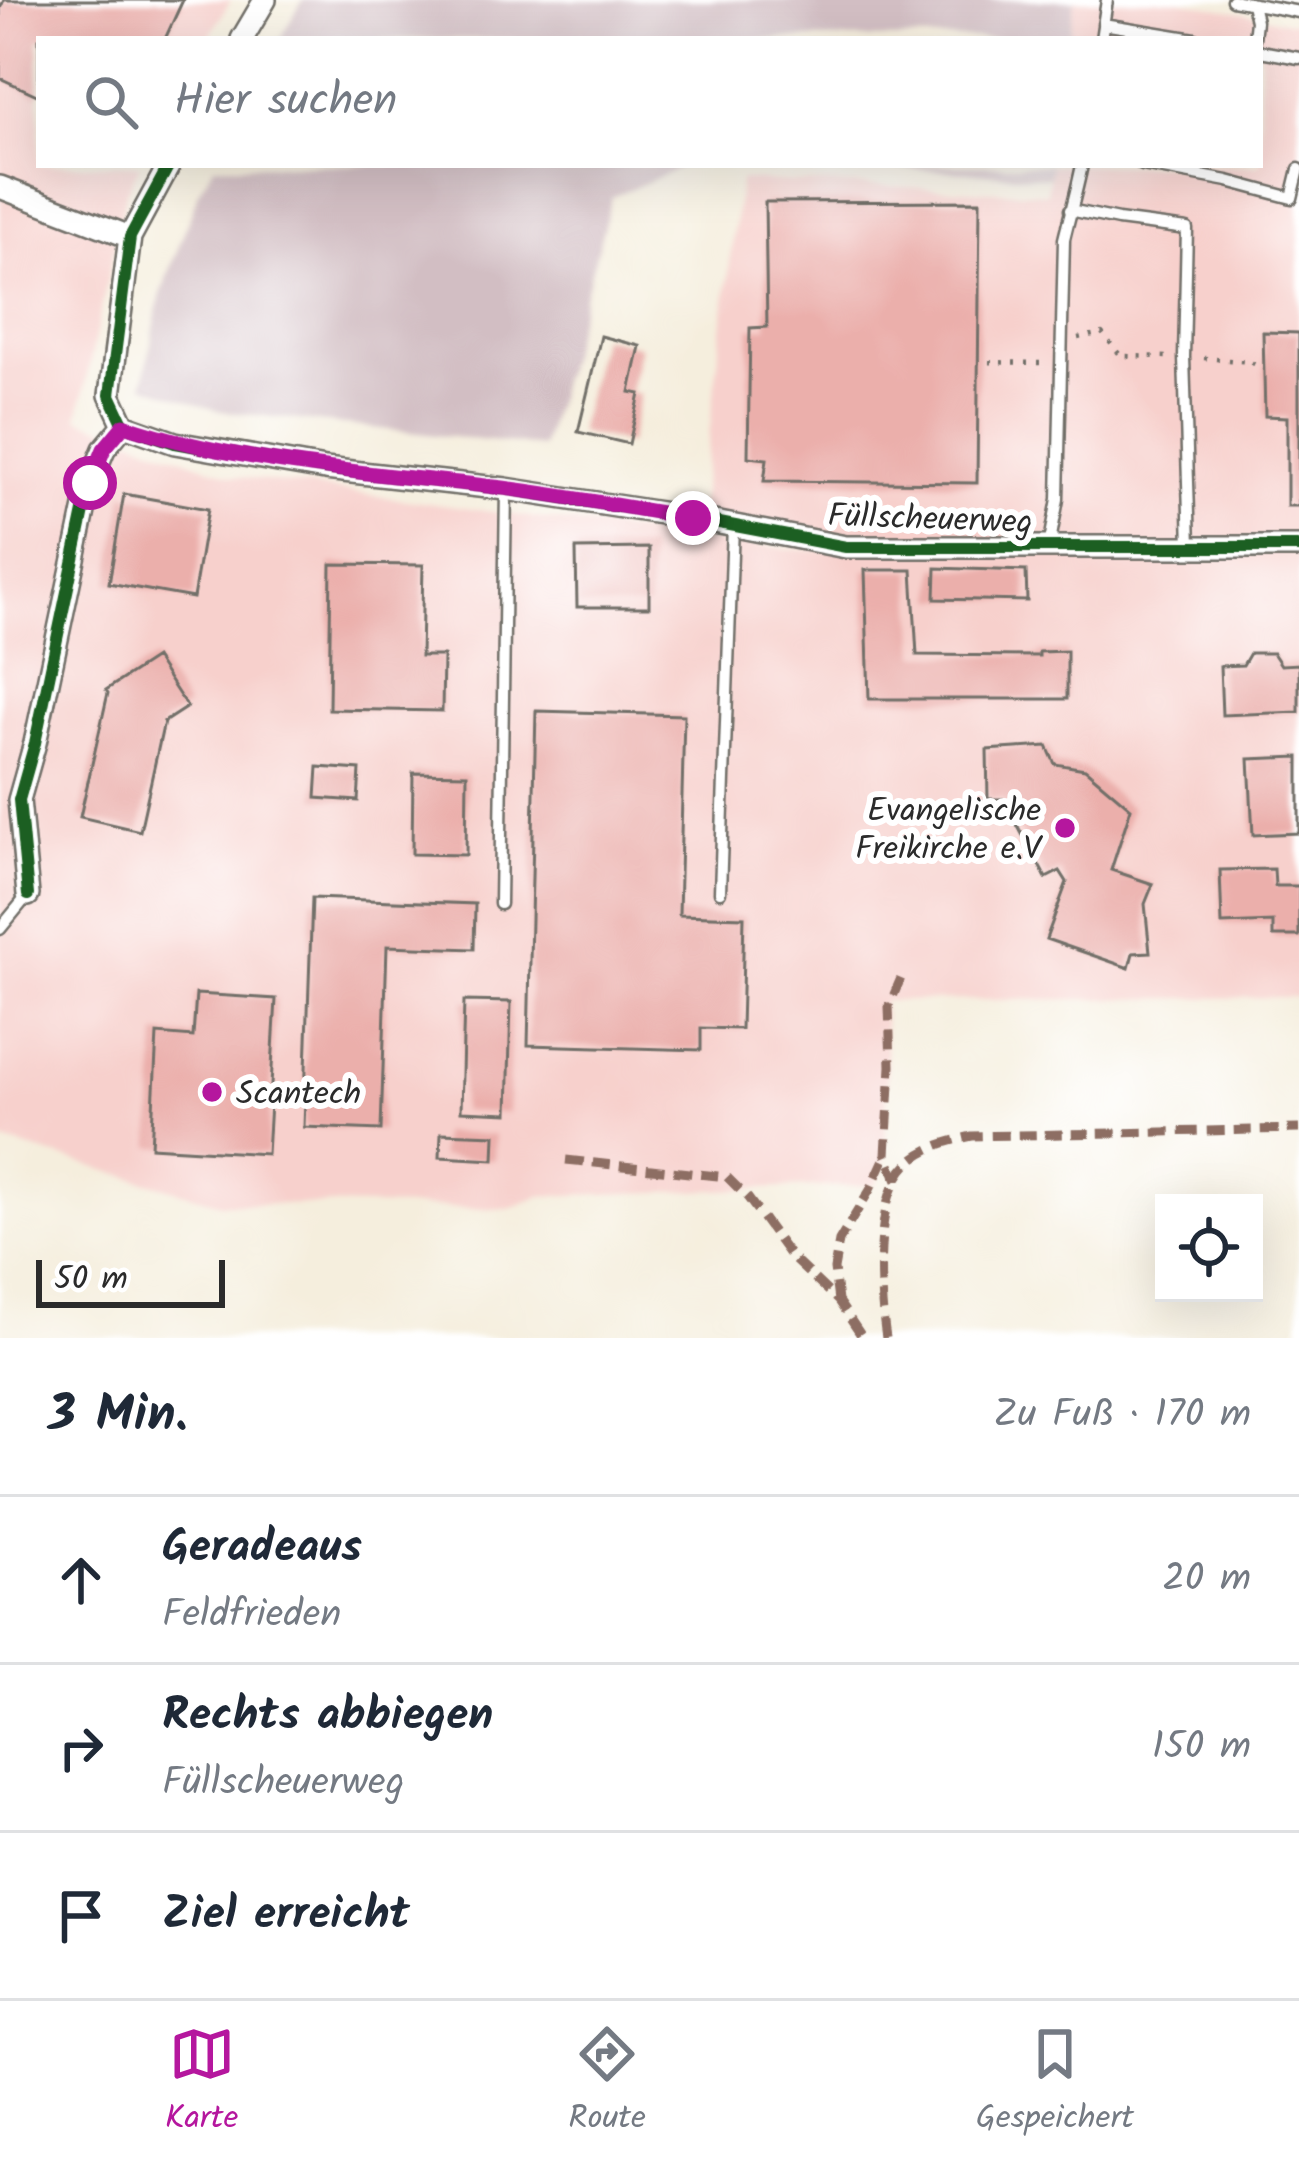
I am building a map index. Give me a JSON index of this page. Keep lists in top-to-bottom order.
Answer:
{
  "streets": {
    "street": ["Füllscheuerweg"]
  },
  "places": ["Evangelische Freikirche e.V", "Scantech"],
  "scale_bar": "50 m",
  "page": {
    "search": "Hier suchen",
    "scale": "50 m",
    "heading": ["3 Min.", "Zu Fuß · 170 m"],
    "list": [
      ["Geradeaus", "Feldfrieden", "20 m"],
      ["Rechts abbiegen", "Füllscheuerweg", "150 m"],
      "Ziel erreicht"
    ],
    "nav": ["Karte", "Route", "Gespeichert"]
  }
}
